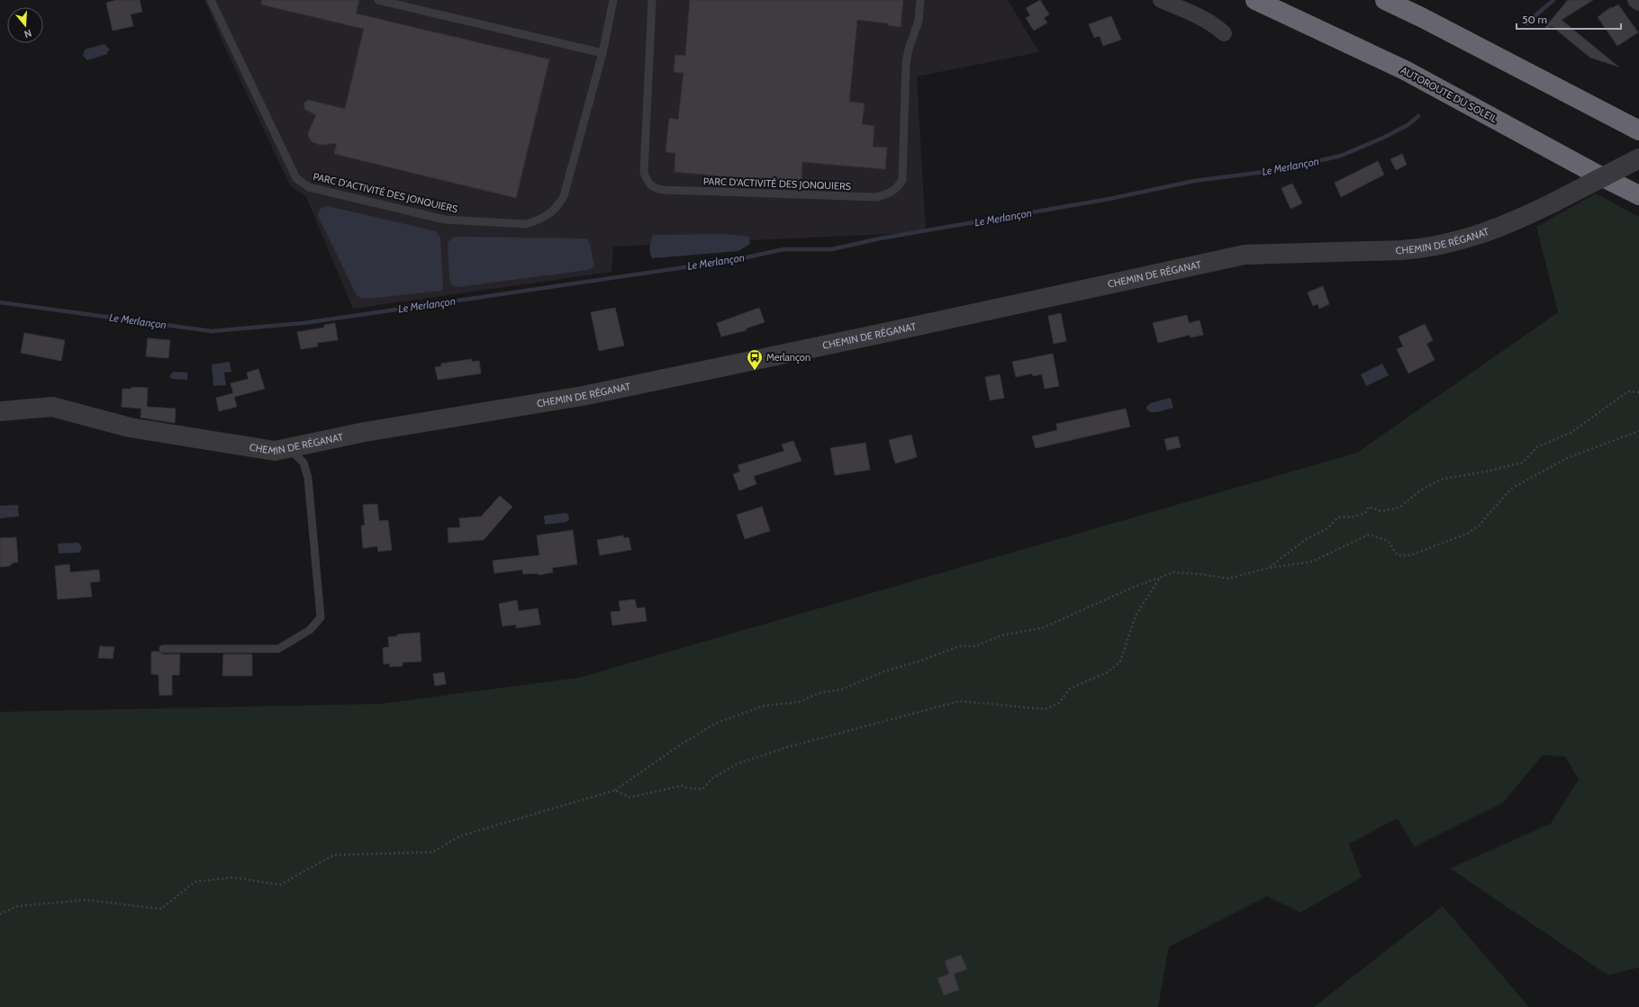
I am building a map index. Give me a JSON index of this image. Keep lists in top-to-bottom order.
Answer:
{
  "streets": {
    "highway": ["AUTOROUTE DU SOLEIL"],
    "street": ["CHEMIN DE RÉGANAT"],
    "lane": ["PARC D'ACTIVITÉ DES JONQUIERS"]
  },
  "water": ["Le Merlançon"],
  "places": {
    "bus stop": ["Merlançon"]
  },
  "scale_bar": "50 m",
  "north": "bottom"
}
